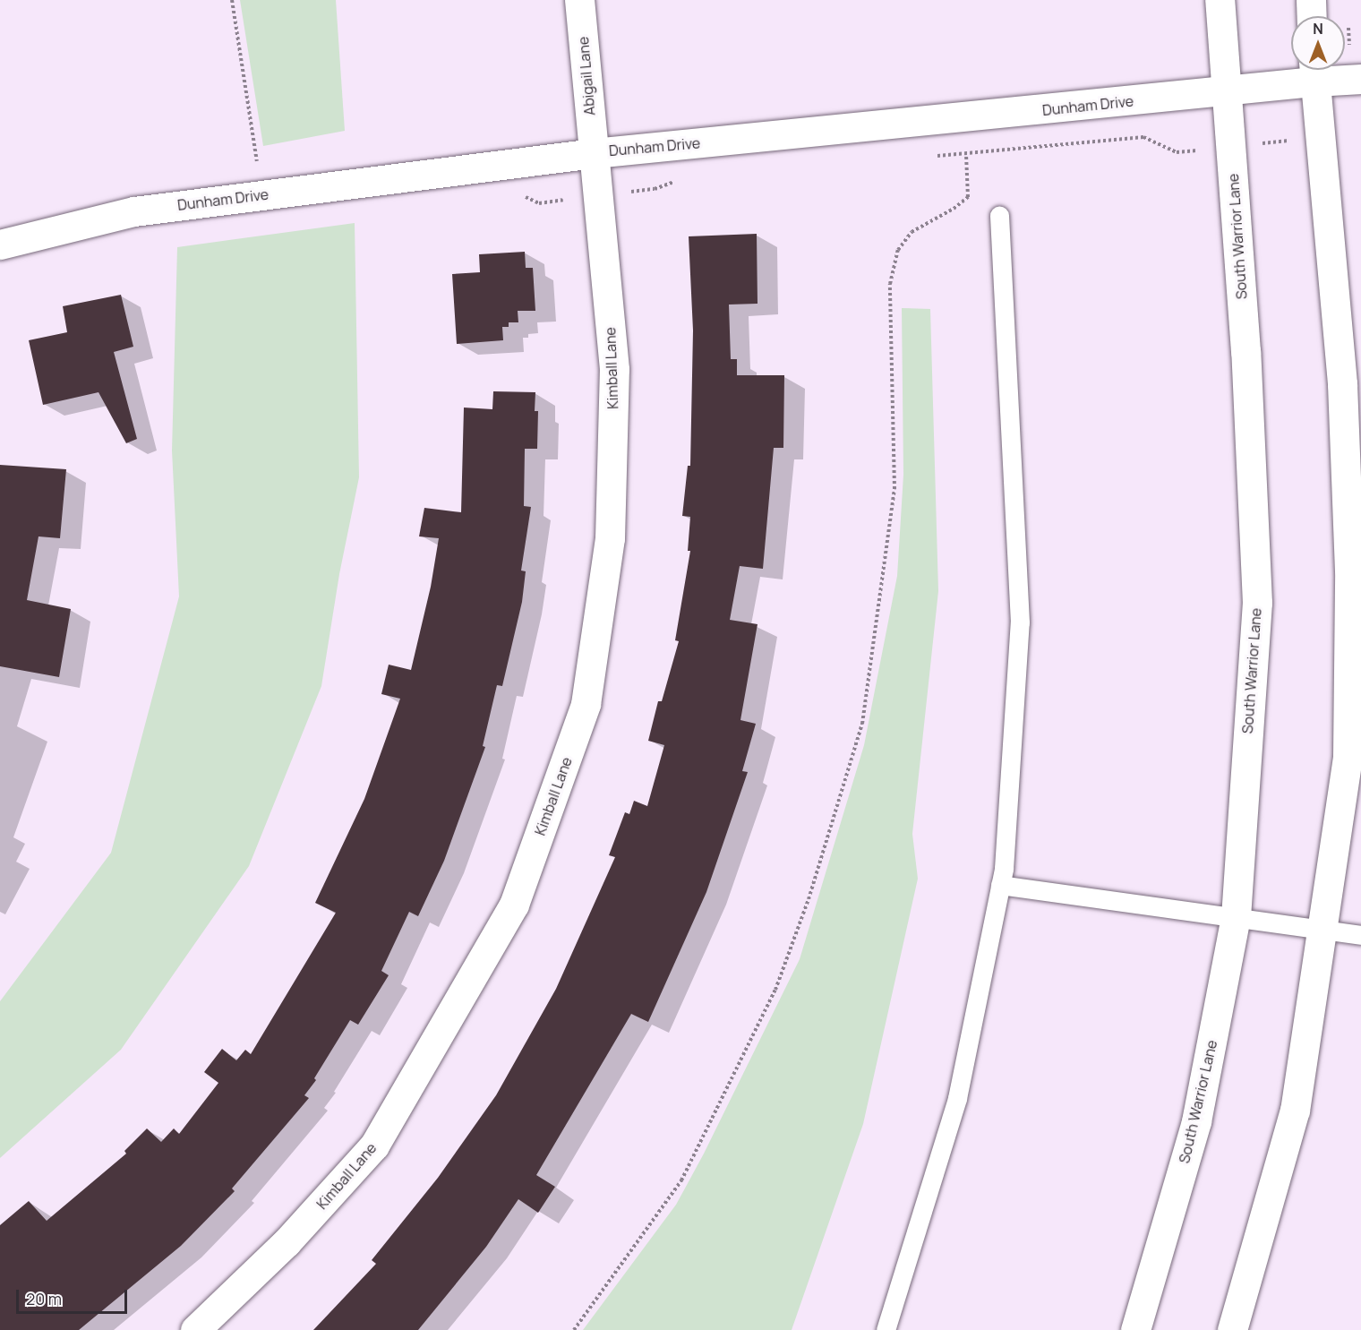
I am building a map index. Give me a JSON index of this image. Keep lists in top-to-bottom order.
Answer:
{
  "streets": {
    "street": [
      "Abigail Lane",
      "Dunham Drive",
      "South Warrior Lane",
      "Kimball Lane"
    ]
  },
  "crossings": [
    ["Abigail Lane", "Dunham Drive"],
    ["Abigail Lane", "Kimball Lane"],
    ["Dunham Drive", "South Warrior Lane"],
    ["Dunham Drive", "Kimball Lane"]
  ],
  "scale_bar": "20 m",
  "north": "top"
}
